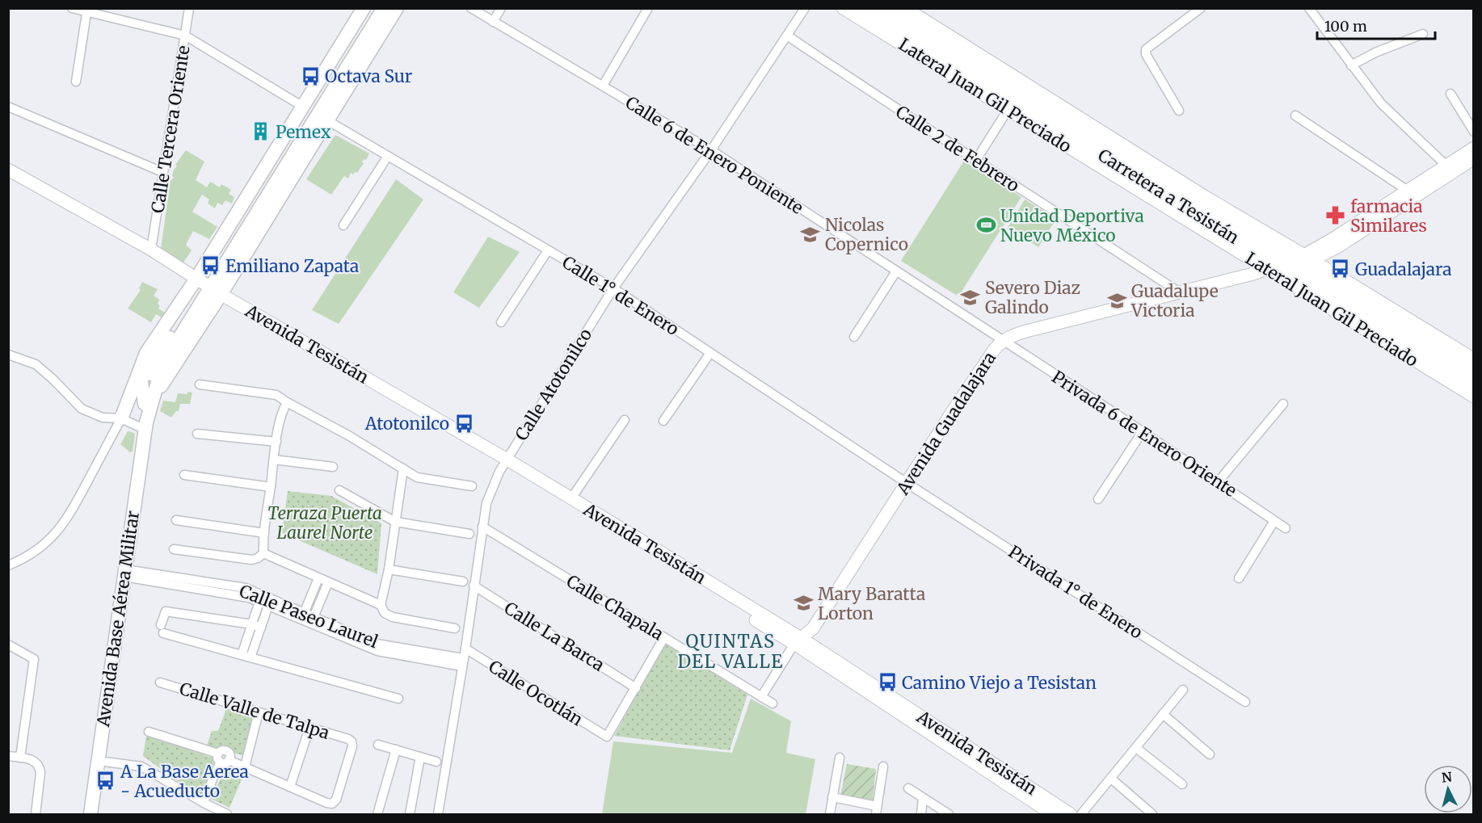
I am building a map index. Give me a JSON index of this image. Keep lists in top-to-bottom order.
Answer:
{
  "streets": {
    "main road": ["Carretera a Tesistán", "Avenida Base Aérea Militar"],
    "street": [
      "Lateral Juan Gil Preciado",
      "Calle Tercera Oriente",
      "Calle 2 de Febrero",
      "Calle 6 de Enero Poniente",
      "Calle 1° de Enero",
      "Avenida Tesistán",
      "Calle Atotonilco",
      "Avenida Guadalajara",
      "Privada 6 de Enero Oriente",
      "Privada 1° de Enero",
      "Calle Chapala",
      "Calle Paseo Laurel",
      "Calle La Barca",
      "Calle Ocotlán",
      "Calle Valle de Talpa"
    ]
  },
  "crossings": [
    ["Lateral Juan Gil Preciado", "Carretera a Tesistán"],
    ["Lateral Juan Gil Preciado", "Avenida Guadalajara"],
    ["Calle Tercera Oriente", "Avenida Tesistán"],
    ["Calle 2 de Febrero", "Calle Atotonilco"],
    ["Calle 2 de Febrero", "Avenida Guadalajara"],
    ["Calle 6 de Enero Poniente", "Calle Atotonilco"],
    ["Calle 6 de Enero Poniente", "Avenida Guadalajara"],
    ["Calle 6 de Enero Poniente", "Privada 6 de Enero Oriente"],
    ["Carretera a Tesistán", "Avenida Guadalajara"],
    ["Calle 1° de Enero", "Calle Atotonilco"],
    ["Calle 1° de Enero", "Avenida Guadalajara"],
    ["Calle 1° de Enero", "Privada 1° de Enero"],
    ["Calle 1° de Enero", "Avenida Base Aérea Militar"],
    ["Avenida Tesistán", "Calle Atotonilco"],
    ["Avenida Tesistán", "Avenida Guadalajara"],
    ["Avenida Tesistán", "Avenida Base Aérea Militar"],
    ["Calle Atotonilco", "Calle Chapala"],
    ["Calle Atotonilco", "Calle Paseo Laurel"],
    ["Calle Atotonilco", "Calle La Barca"],
    ["Calle Atotonilco", "Calle Ocotlán"],
    ["Avenida Guadalajara", "Privada 6 de Enero Oriente"],
    ["Avenida Guadalajara", "Privada 1° de Enero"],
    ["Avenida Guadalajara", "Calle Chapala"],
    ["Calle Paseo Laurel", "Avenida Base Aérea Militar"],
    ["Calle La Barca", "Calle Ocotlán"]
  ],
  "districts": ["QUINTAS DEL VALLE"],
  "parks": ["Terraza Puerta Laurel Norte"],
  "places": {
    "bus stop": [
      "Octava Sur",
      "Emiliano Zapata",
      "Guadalajara",
      "Atotonilco",
      "Camino Viejo a Tesistan",
      "A La Base Aerea - Acueducto"
    ],
    "building": ["Pemex"],
    "pharmacy": ["farmacia Similares"],
    "sports": ["Unidad Deportiva Nuevo México"],
    "school or university": [
      "Nicolas Copernico",
      "Severo Diaz Galindo",
      "Guadalupe Victoria",
      "Mary Baratta Lorton"
    ]
  },
  "scale_bar": "100 m",
  "north": "top"
}
